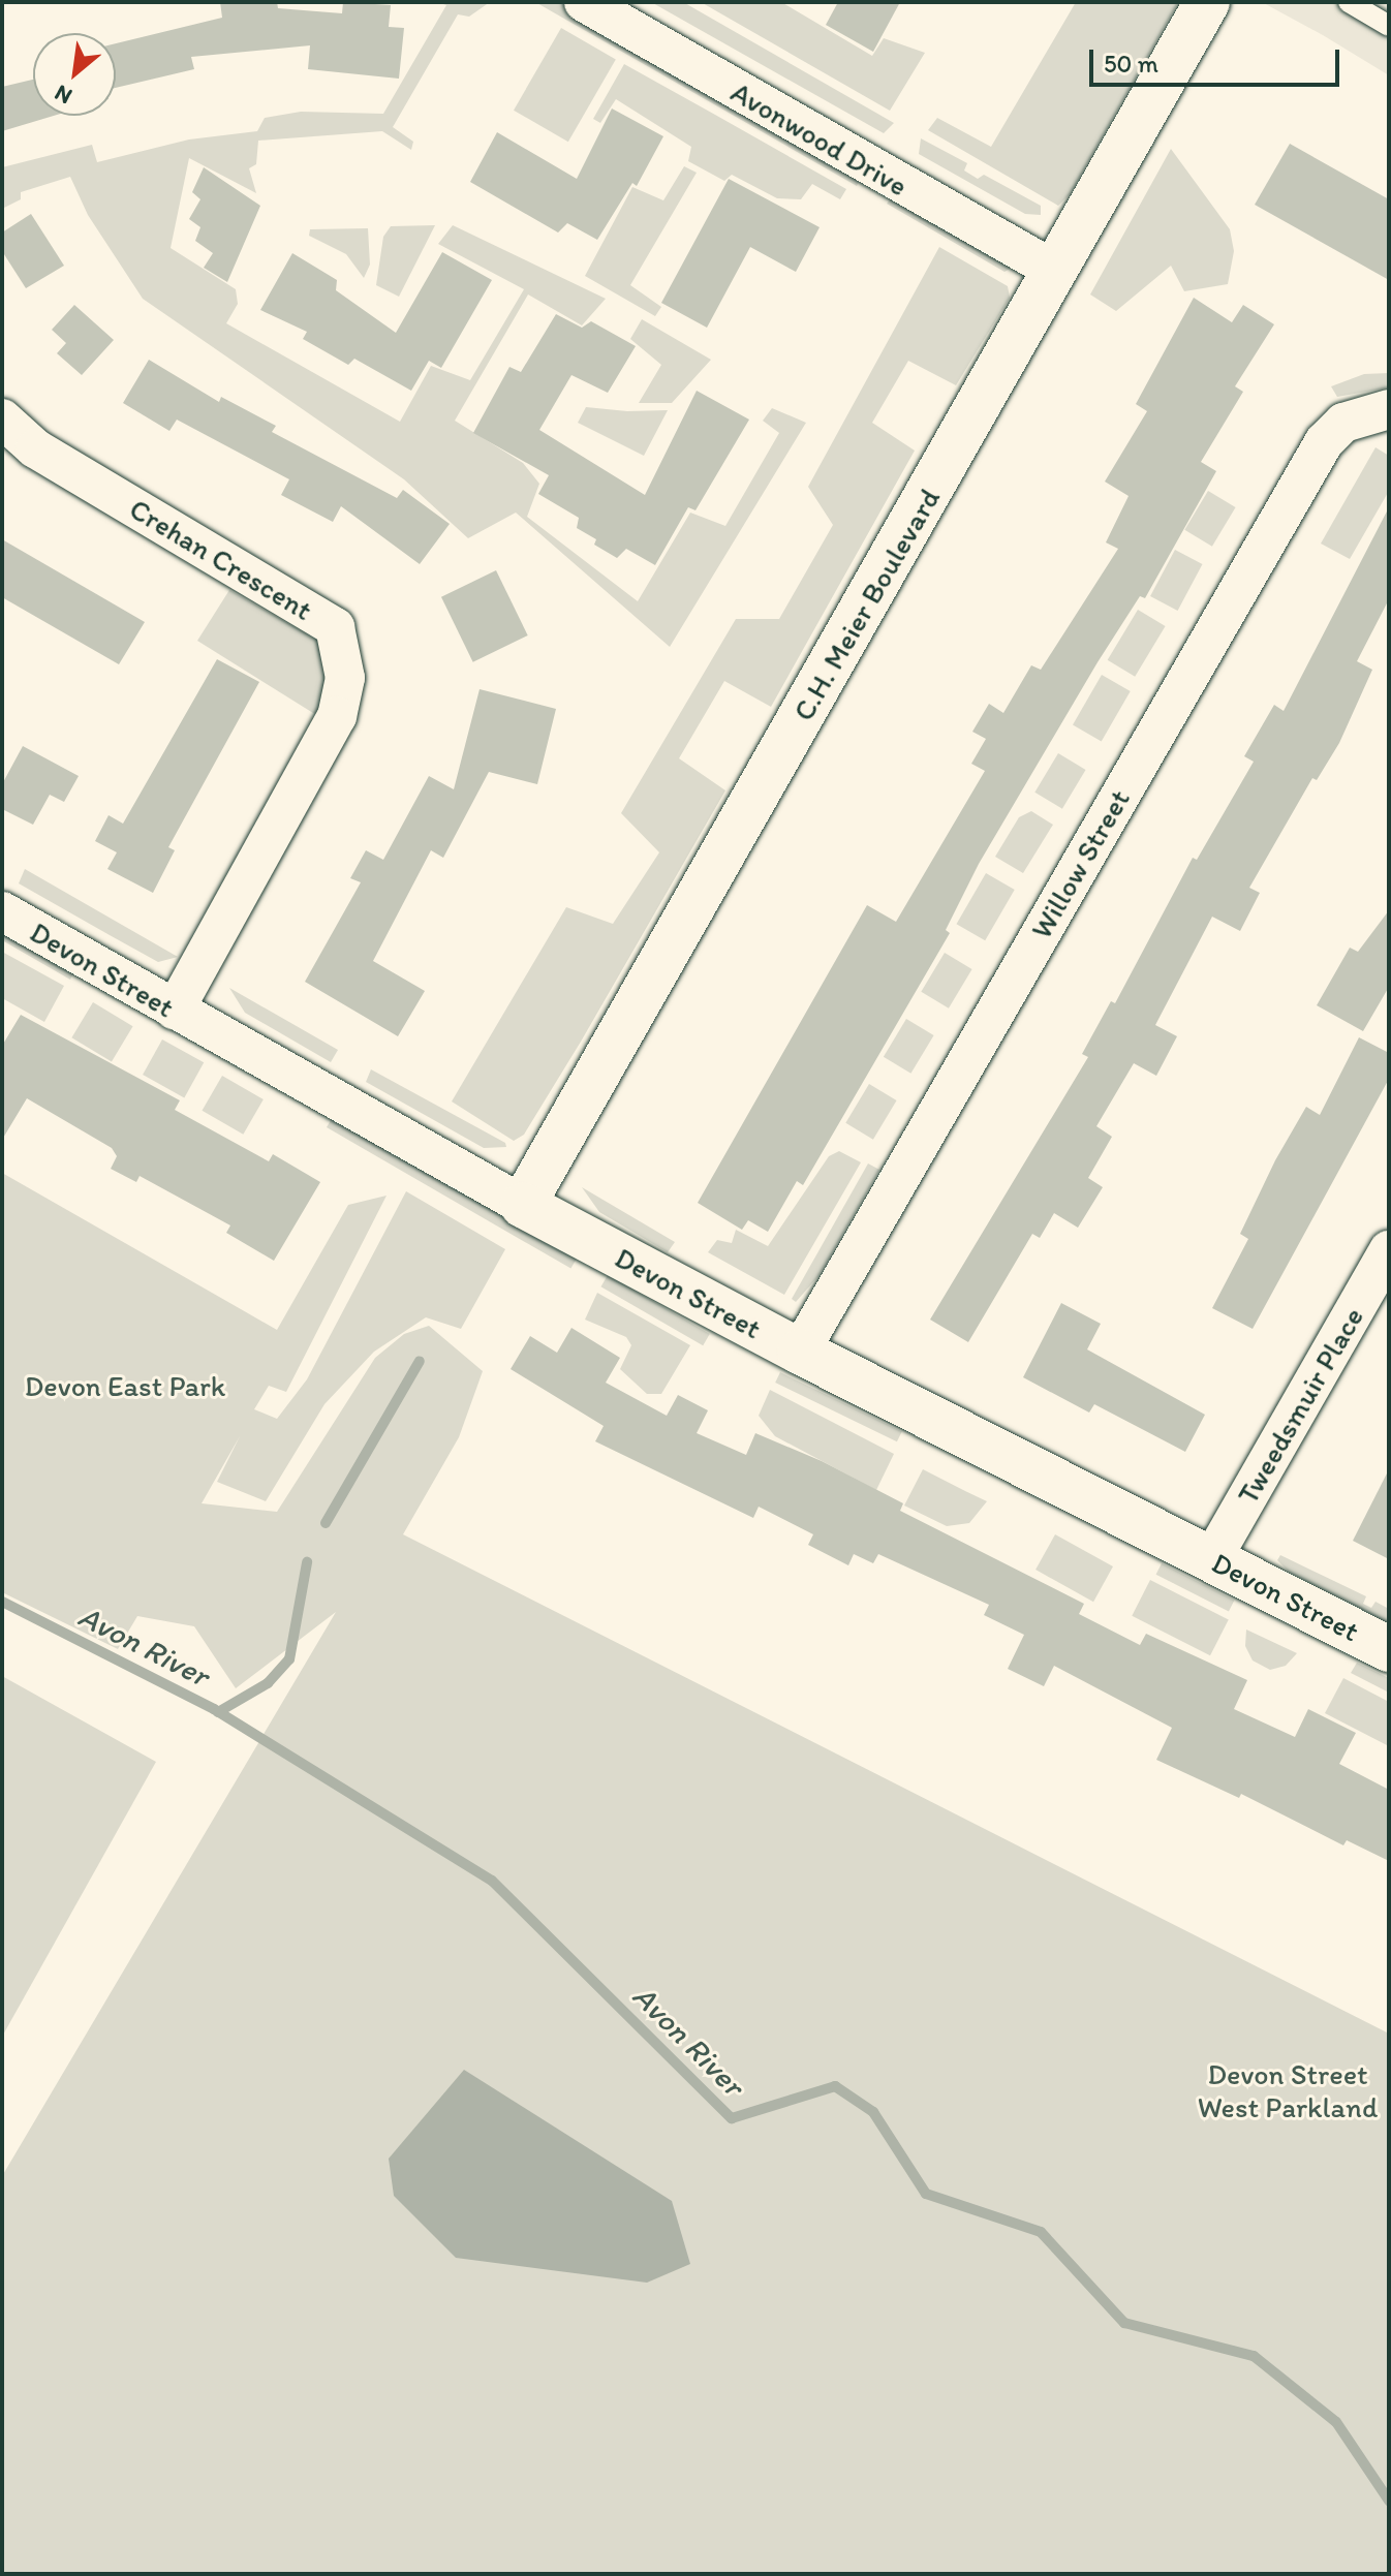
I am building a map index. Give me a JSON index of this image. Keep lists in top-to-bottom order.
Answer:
{
  "streets": {
    "street": [
      "Avonwood Drive",
      "Crehan Crescent",
      "C.H. Meier Boulevard",
      "Willow Street",
      "Devon Street",
      "Tweedsmuir Place"
    ]
  },
  "crossings": [
    ["Avonwood Drive", "C.H. Meier Boulevard"],
    ["Crehan Crescent", "Devon Street"],
    ["C.H. Meier Boulevard", "Devon Street"],
    ["Willow Street", "Devon Street"],
    ["Devon Street", "Tweedsmuir Place"]
  ],
  "water": ["Avon River"],
  "parks": ["Devon East Park", "Devon Street West Parkland"],
  "scale_bar": "50 m",
  "north": "bottom left"
}
